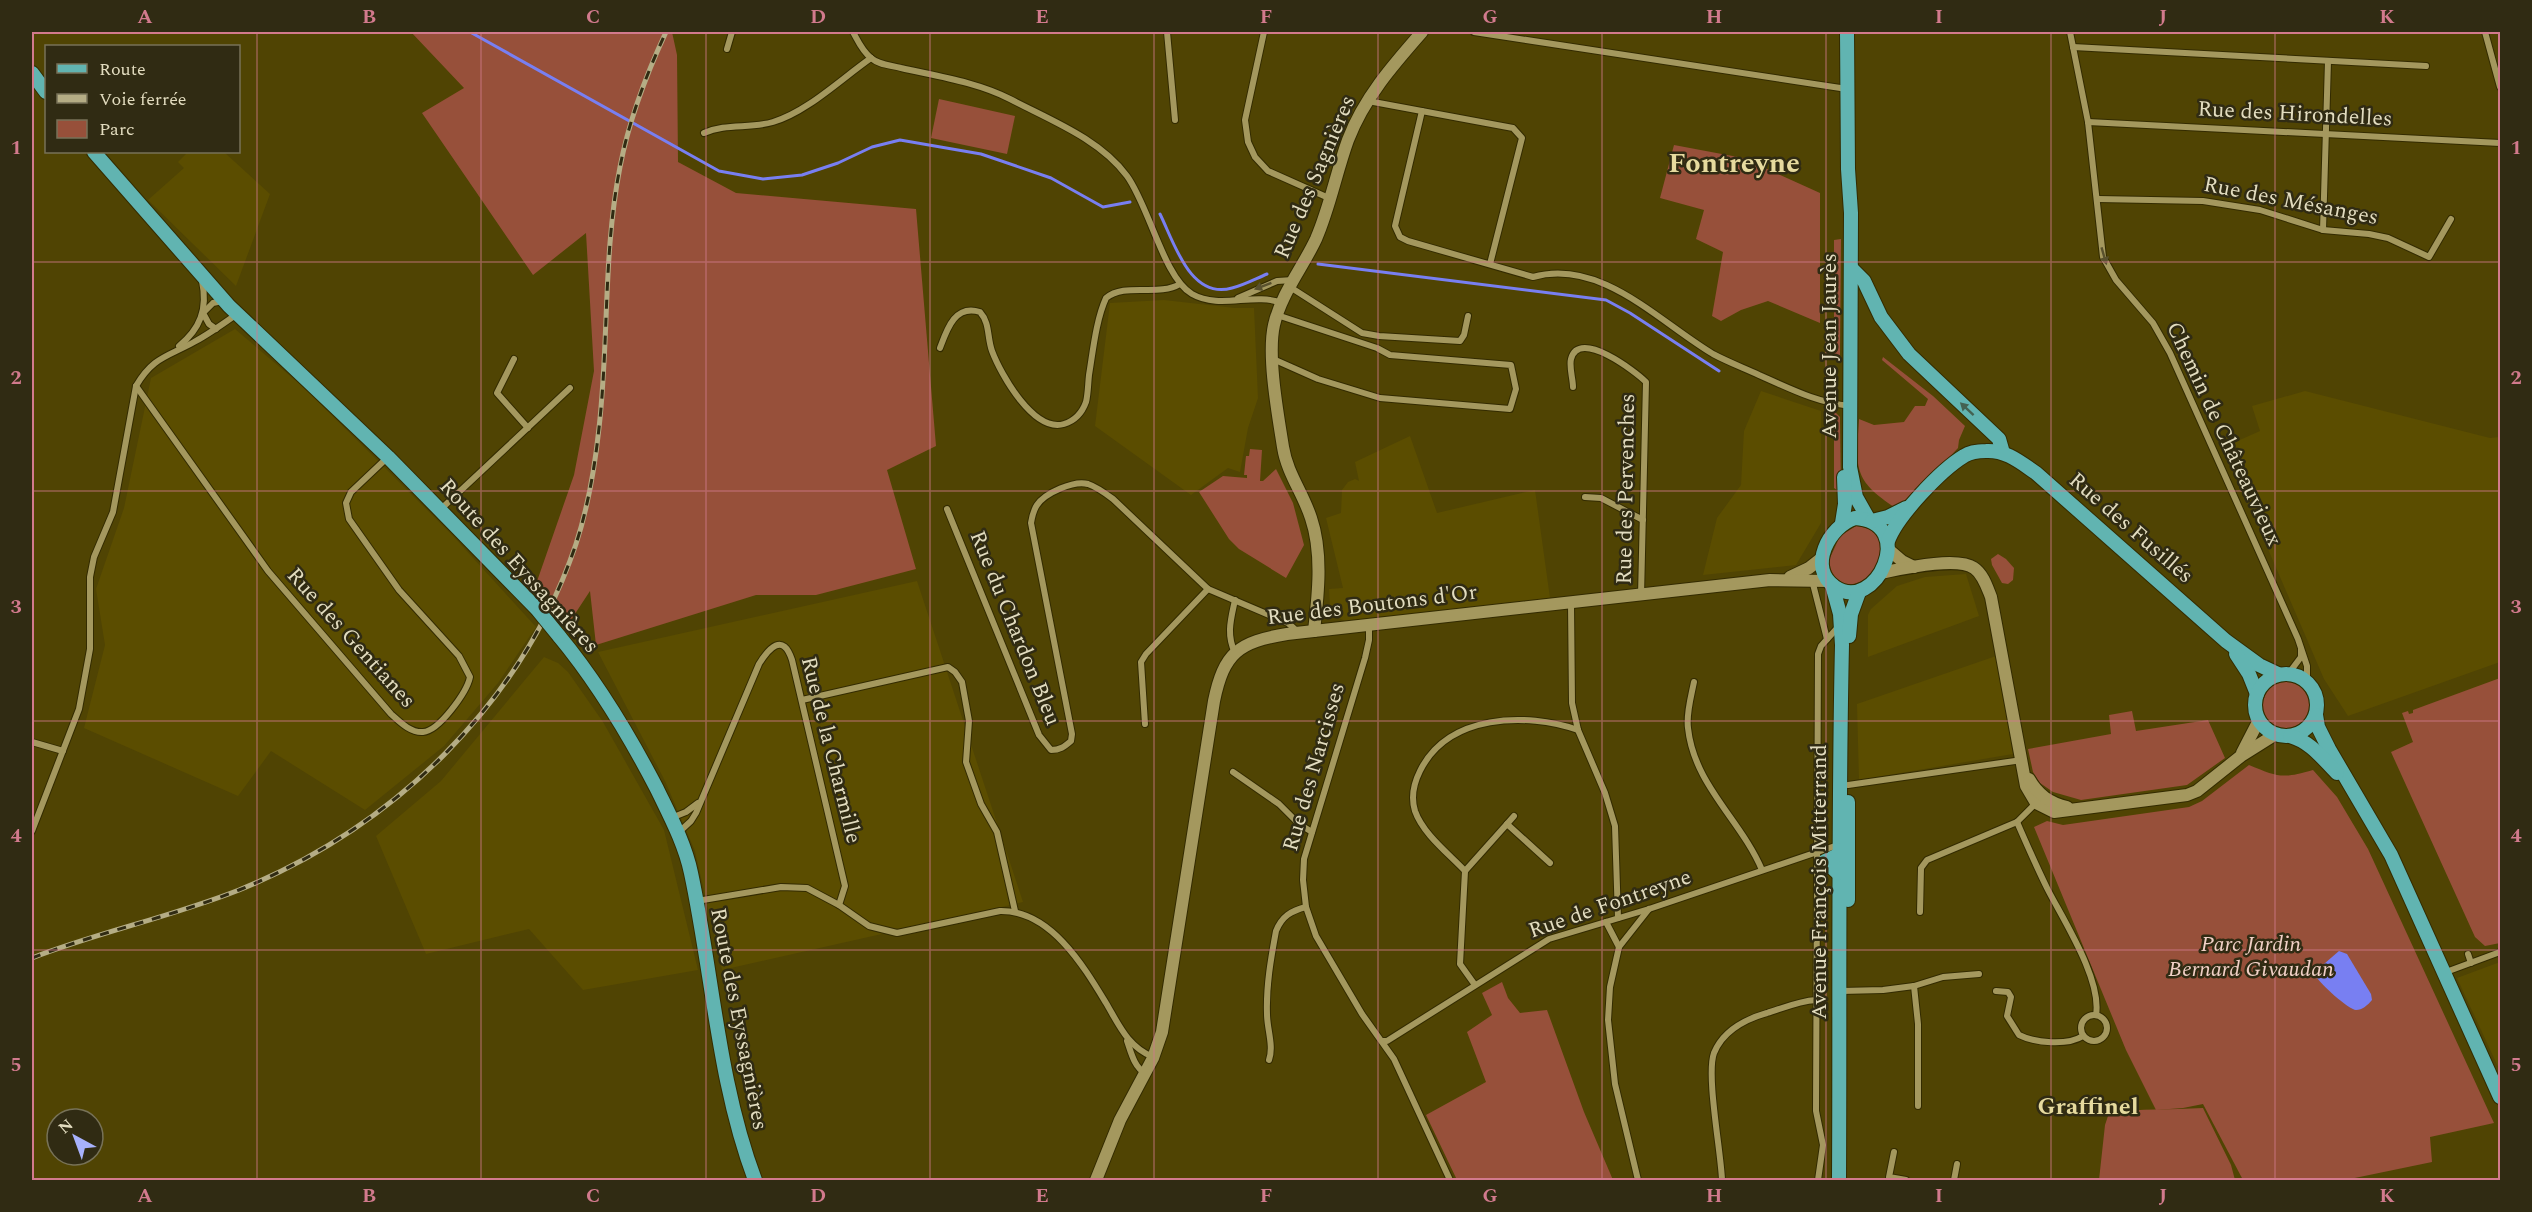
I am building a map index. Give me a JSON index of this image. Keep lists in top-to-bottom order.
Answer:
{
  "streets": {
    "main road": [
      "Rue des Sagnières",
      "Avenue Jean Jaurès",
      "Rue des Fusillés",
      "Route des Eyssagnières",
      "Rue des Boutons d'Or",
      "Avenue François Mitterrand"
    ],
    "street": [
      "Rue des Hirondelles",
      "Rue des Mésanges",
      "Chemin de Châteauvieux",
      "Rue des Pervenches",
      "Rue du Chardon Bleu",
      "Rue des Gentianes",
      "Rue de la Charmille",
      "Rue des Narcisses",
      "Rue de Fontreyne"
    ]
  },
  "crossings": [
    ["Rue des Hirondelles", "Chemin de Châteauvieux"],
    ["Rue des Sagnières", "Rue des Boutons d'Or"],
    ["Rue des Mésanges", "Chemin de Châteauvieux"],
    ["Avenue Jean Jaurès", "Rue des Boutons d'Or"],
    ["Avenue Jean Jaurès", "Avenue François Mitterrand"],
    ["Chemin de Châteauvieux", "Rue des Fusillés"],
    ["Rue des Pervenches", "Rue des Boutons d'Or"],
    ["Route des Eyssagnières", "Rue des Gentianes"],
    ["Route des Eyssagnières", "Rue de la Charmille"],
    ["Rue des Boutons d'Or", "Rue du Chardon Bleu"],
    ["Rue des Boutons d'Or", "Rue des Narcisses"],
    ["Rue des Boutons d'Or", "Avenue François Mitterrand"],
    ["Rue des Narcisses", "Rue de Fontreyne"],
    ["Avenue François Mitterrand", "Rue de Fontreyne"]
  ],
  "one_way": ["Chemin de Châteauvieux"],
  "districts": ["Fontreyne", "Graffinel"],
  "parks": ["Parc Jardin Bernard Givaudan"],
  "legend": ["Route", "Voie ferrée", "Parc"],
  "north": "top left",
  "grid": {
    "columns": [
      "A",
      "B",
      "C",
      "D",
      "E",
      "F",
      "G",
      "H",
      "I",
      "J",
      "K"
    ],
    "rows": [
      "1",
      "2",
      "3",
      "4",
      "5"
    ]
  }
}
